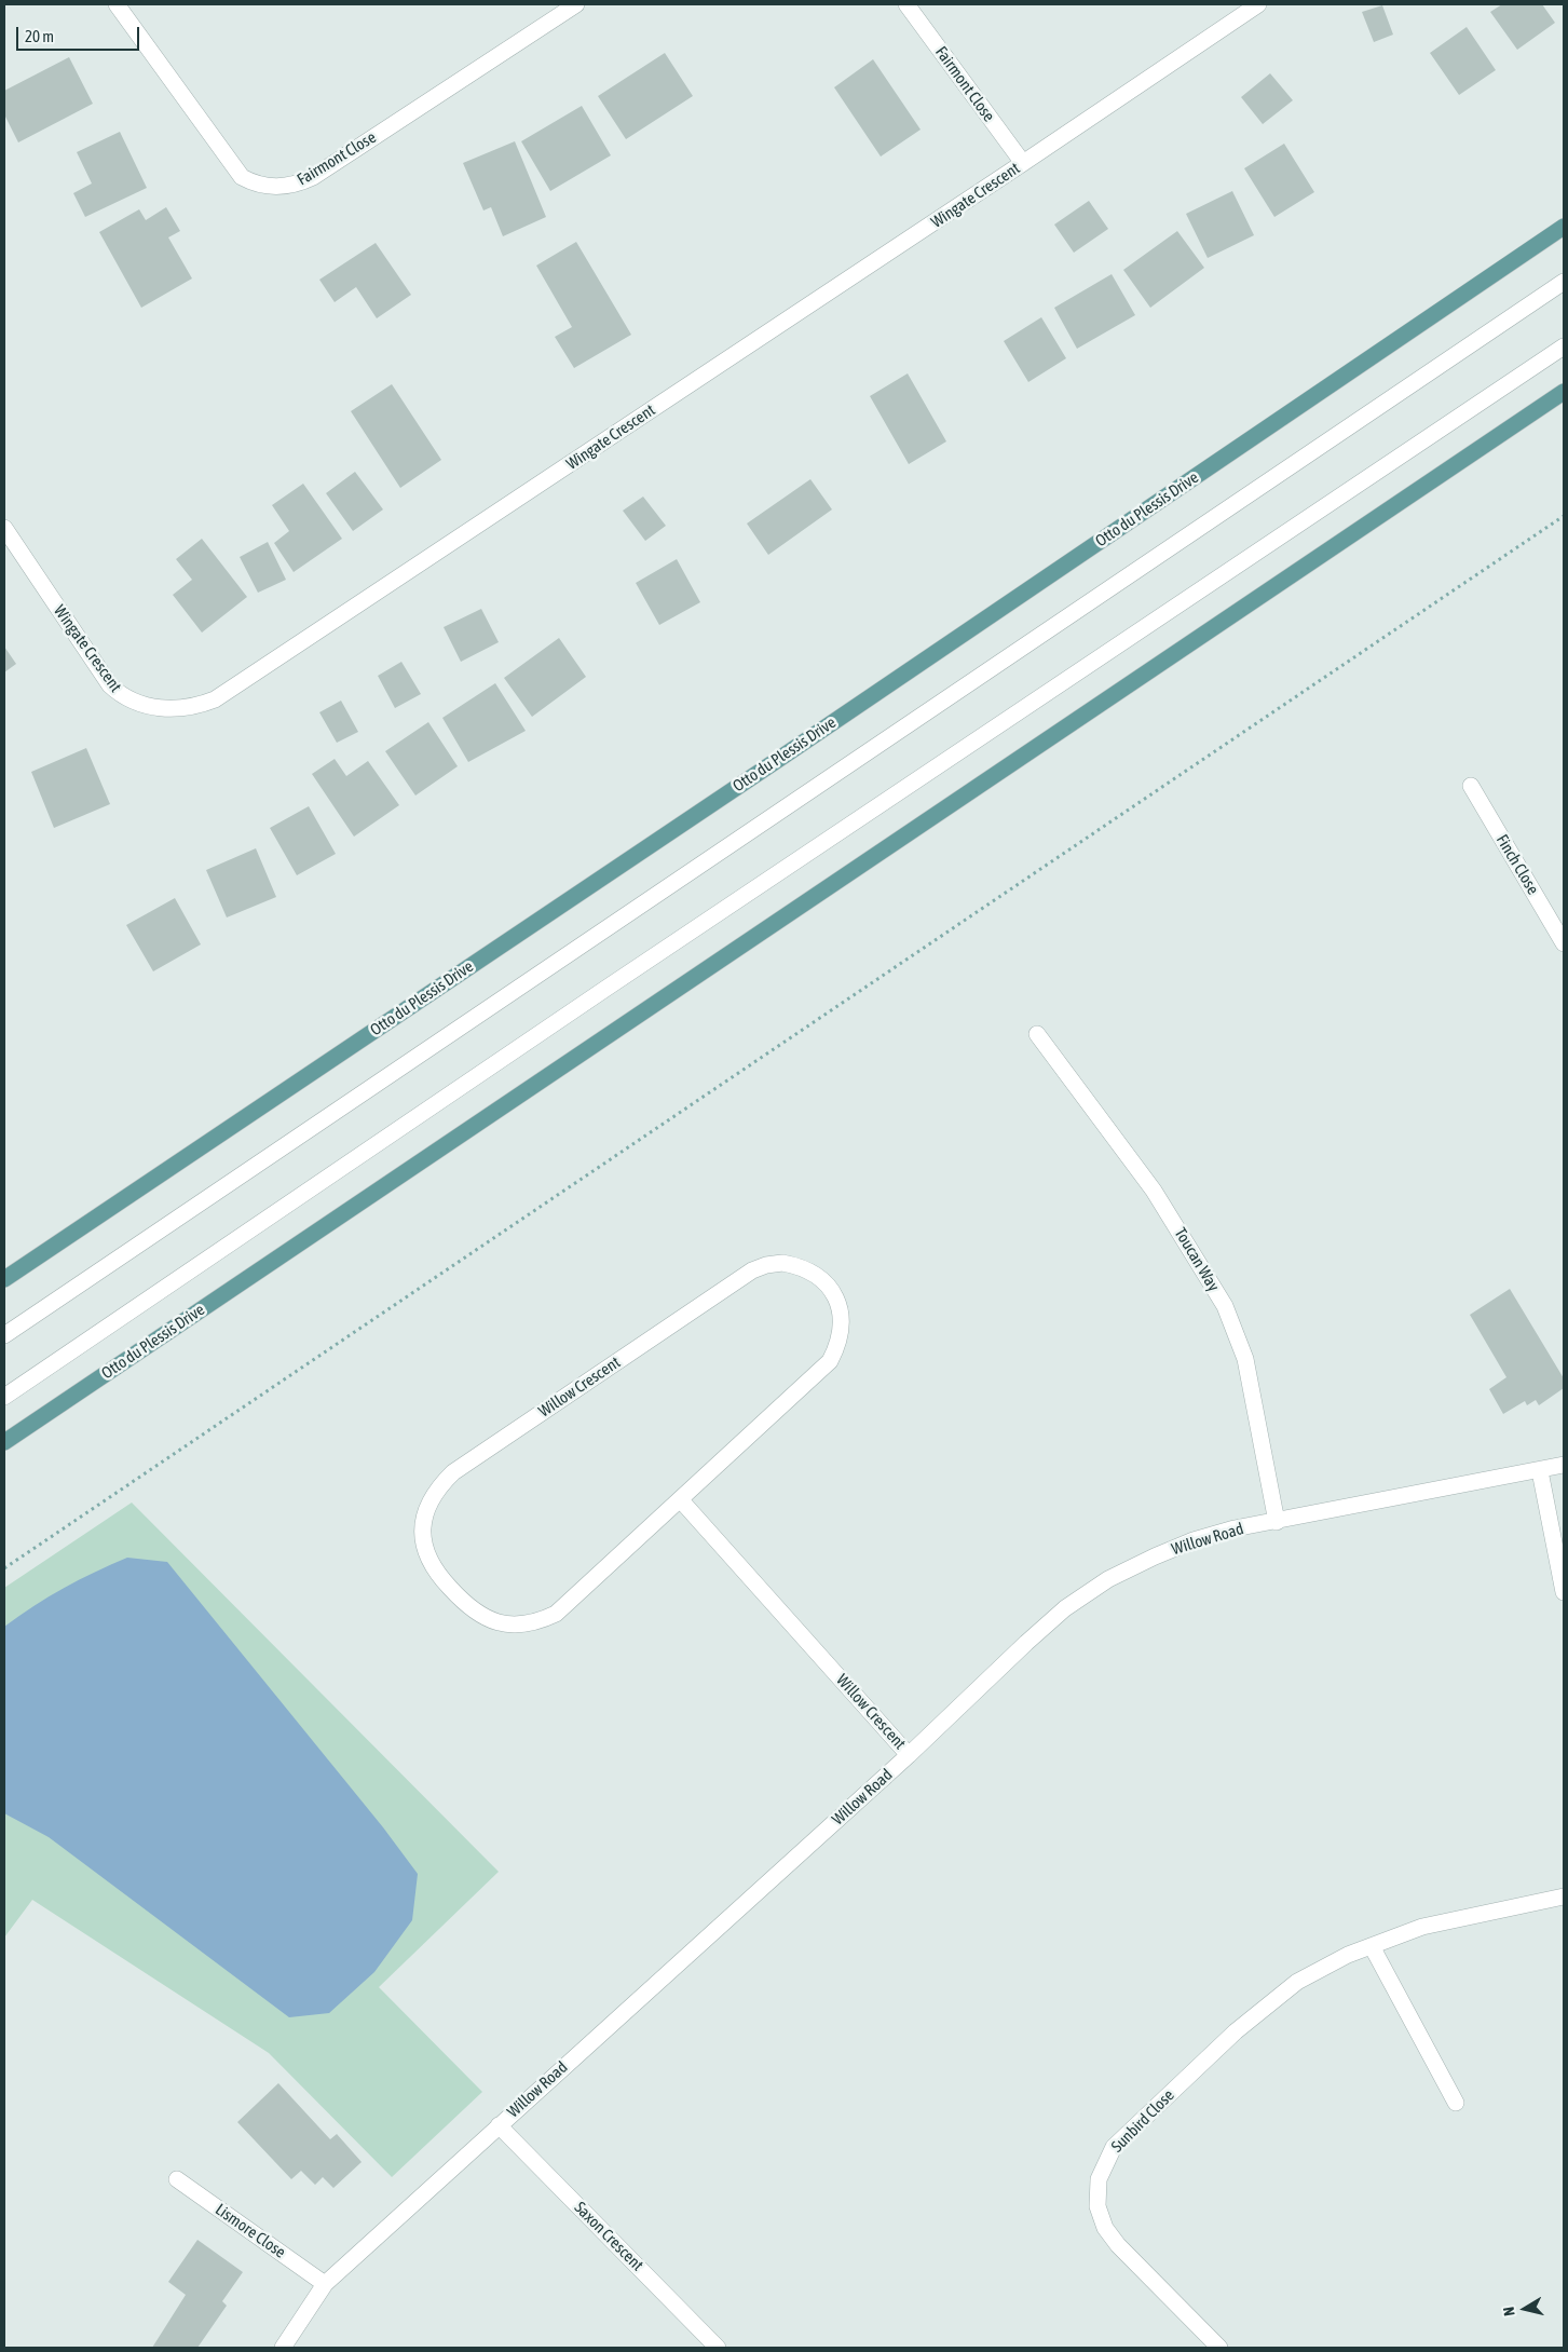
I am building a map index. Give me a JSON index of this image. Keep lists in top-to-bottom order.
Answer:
{
  "streets": {
    "main road": ["Otto du Plessis Drive"],
    "street": [
      "Fairmont Close",
      "Wingate Crescent",
      "Finch Close",
      "Toucan Way",
      "Willow Crescent",
      "Willow Road",
      "Sunbird Close",
      "Lismore Close",
      "Saxon Crescent"
    ]
  },
  "crossings": [
    ["Fairmont Close", "Wingate Crescent"],
    ["Toucan Way", "Willow Road"],
    ["Willow Crescent", "Willow Road"],
    ["Willow Road", "Lismore Close"],
    ["Willow Road", "Saxon Crescent"]
  ],
  "scale_bar": "20 m",
  "north": "left"
}
